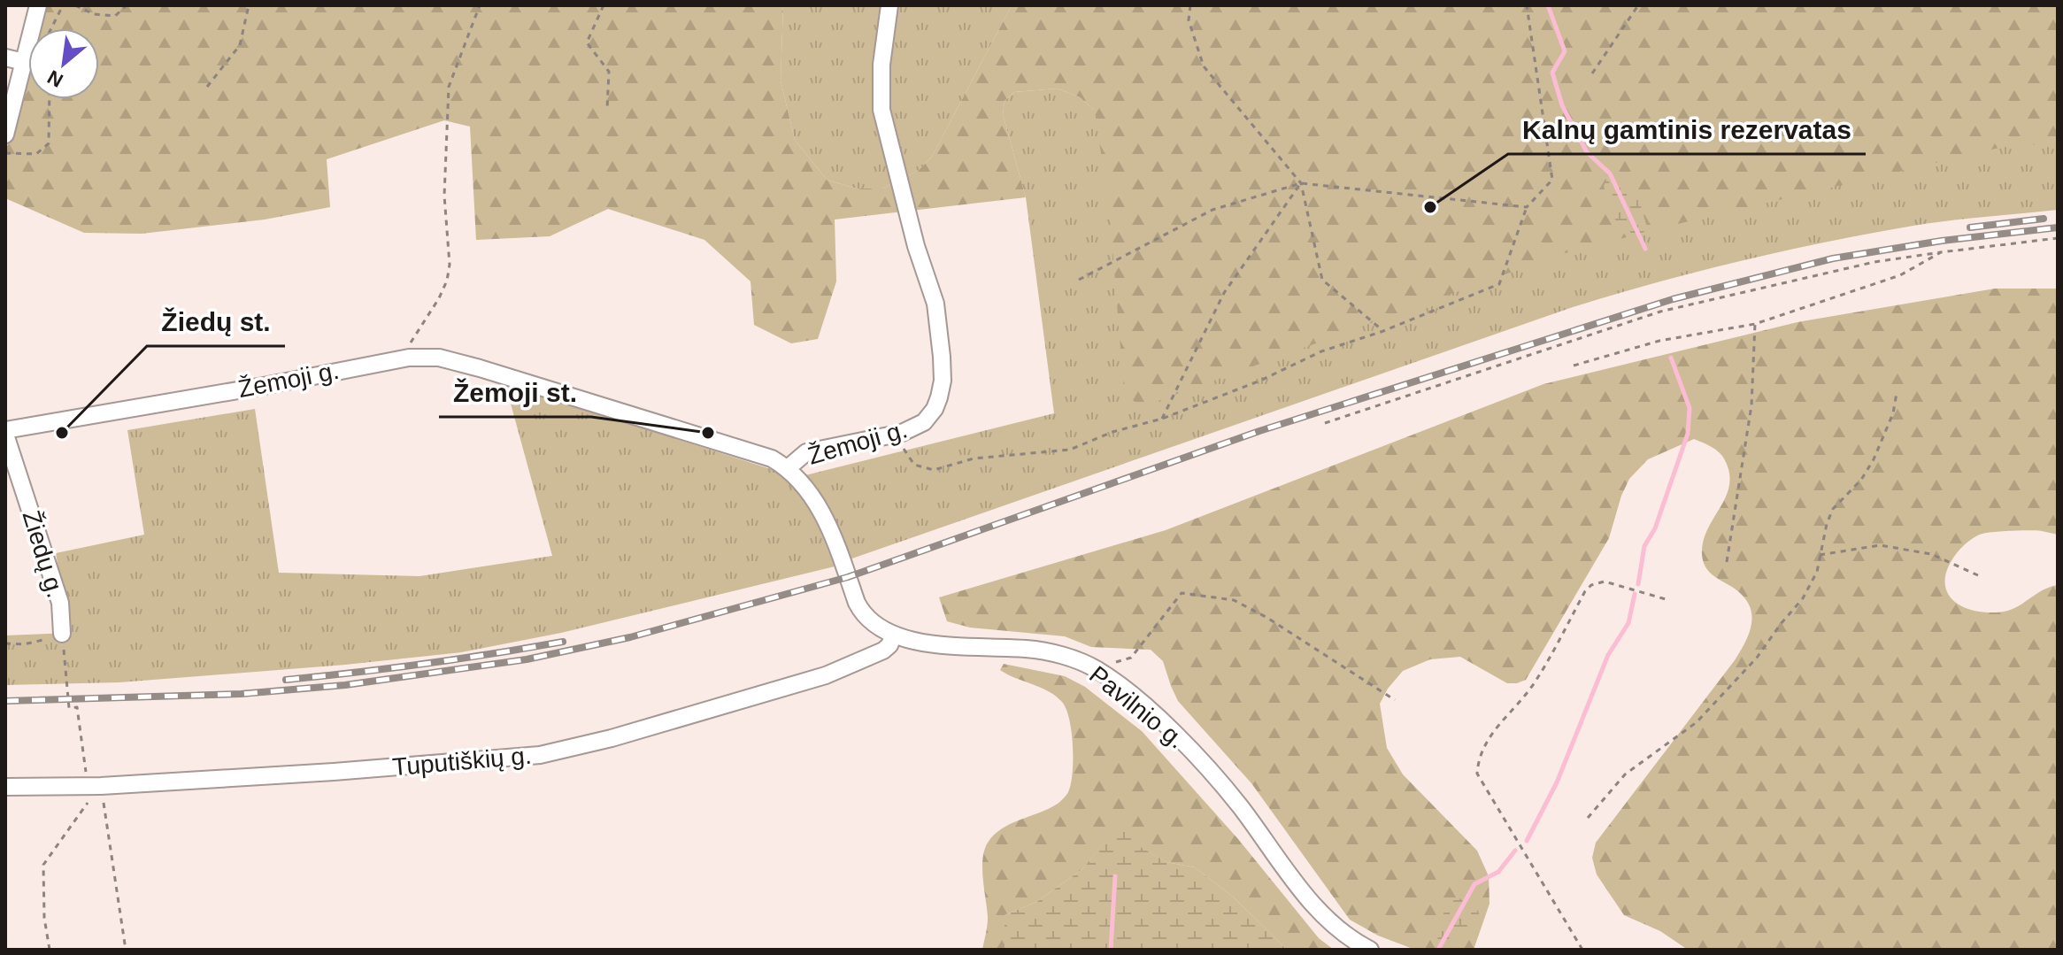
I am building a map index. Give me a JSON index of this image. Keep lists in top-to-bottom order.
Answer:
{
  "streets": {
    "street": [
      "Žemoji g.",
      "Žiedų g.",
      "Pavilnio g.",
      "Tuputiškių g."
    ]
  },
  "crossings": [
    ["Žemoji g.", "Žiedų g."],
    ["Žemoji g.", "Pavilnio g."],
    ["Pavilnio g.", "Tuputiškių g."]
  ],
  "places": ["Kalnų gamtinis rezervatas", "Žiedų st.", "Žemoji st."],
  "north": "bottom left"
}
